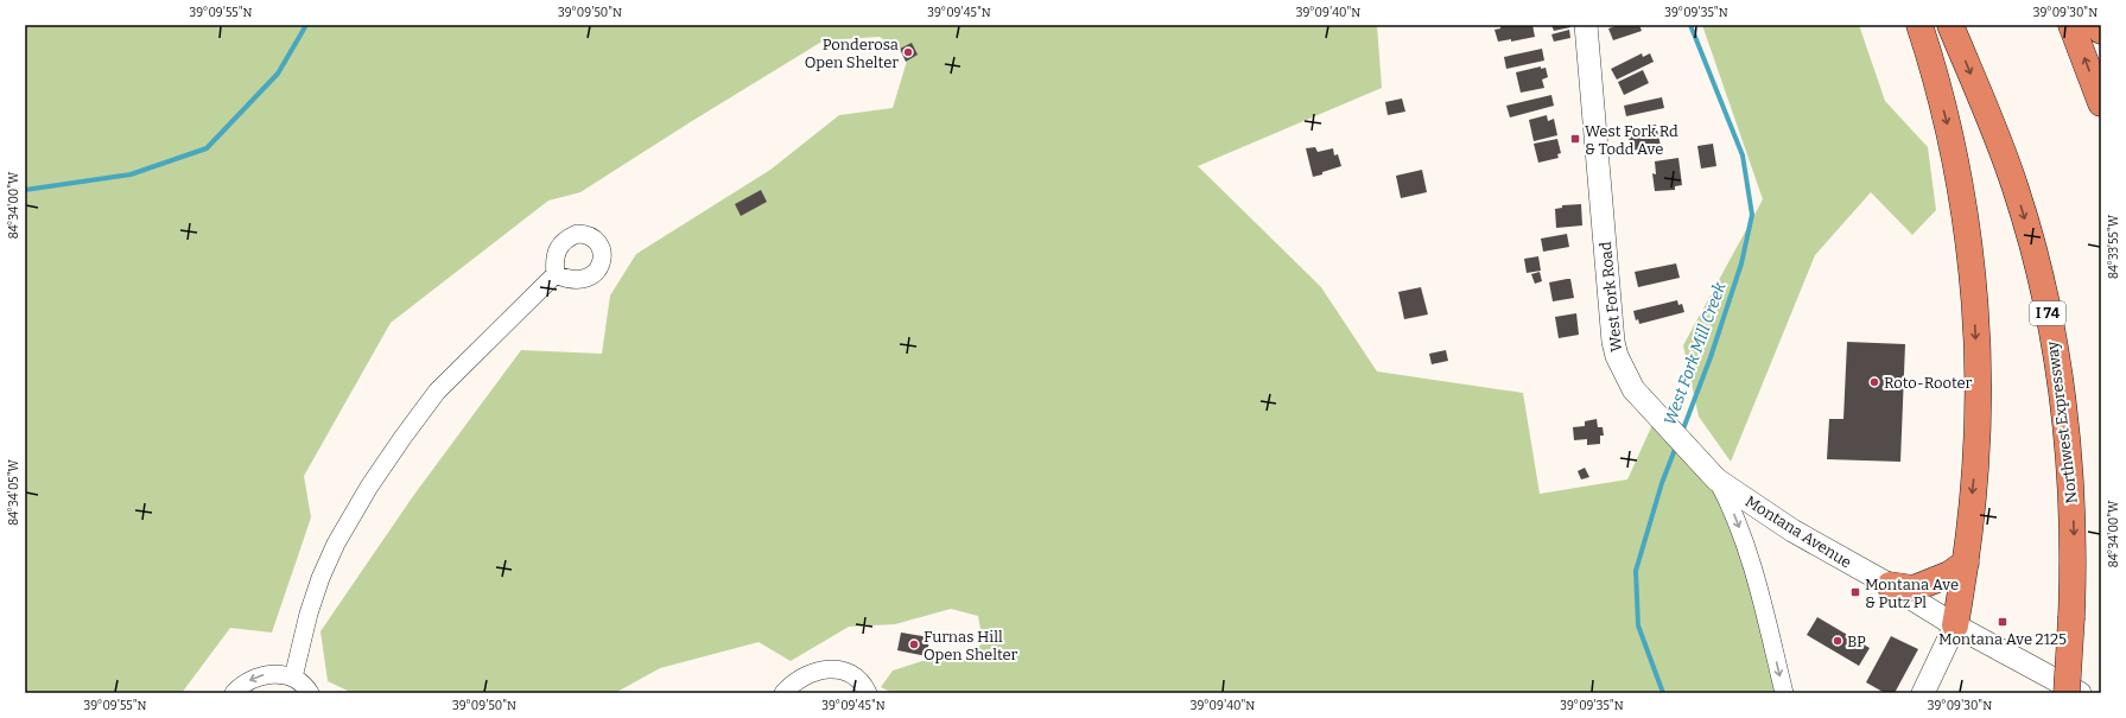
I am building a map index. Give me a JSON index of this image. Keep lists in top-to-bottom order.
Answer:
{
  "streets": {
    "highway": ["I 74", "Northwest Expressway"],
    "street": ["West Fork Road", "Montana Avenue"]
  },
  "crossings": [
    ["West Fork Road", "Montana Avenue"]
  ],
  "water": ["West Fork Mill Creek"],
  "places": {
    "other": [
      "Ponderosa Open Shelter",
      "Roto-Rooter",
      "BP",
      "Furnas Hill Open Shelter"
    ],
    "transit": ["West Fork Rd & Todd Ave", "Montana Ave & Putz Pl", "Montana Ave 2125"]
  },
  "coordinates": [
    "39°09'55\"N",
    "39°09'50\"N",
    "39°09'45\"N",
    "39°09'40\"N",
    "39°09'35\"N",
    "39°09'30\"N",
    "84°34'00\"W",
    "84°33'55\"W",
    "84°34'05\"W"
  ]
}
